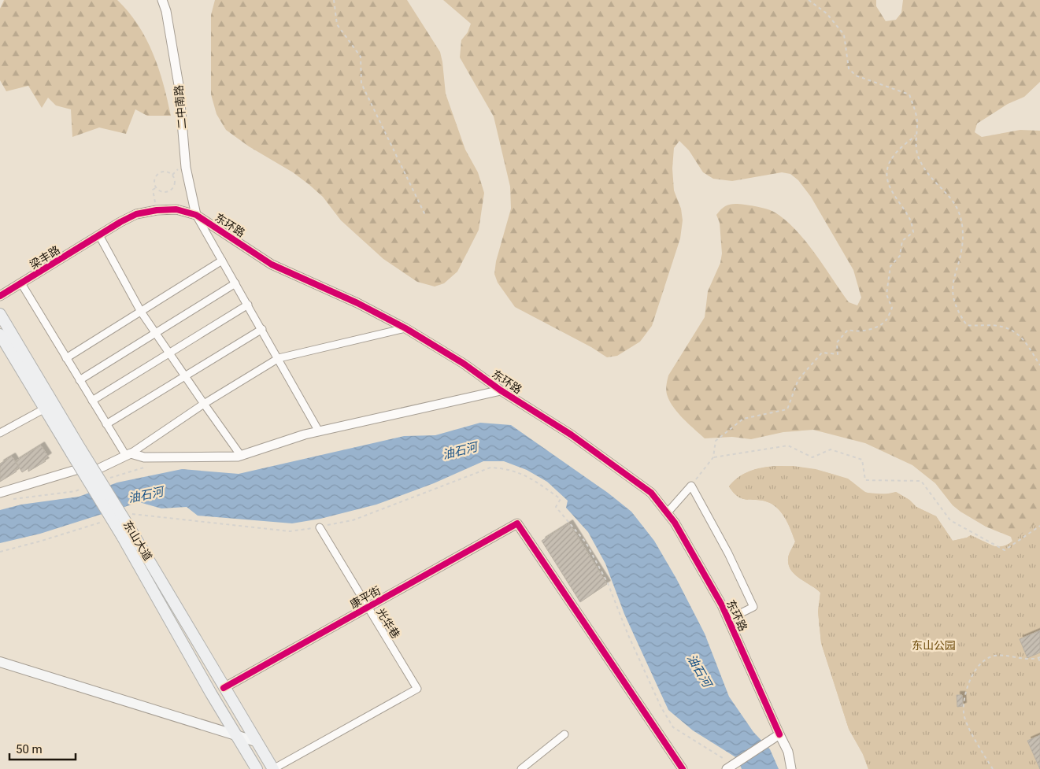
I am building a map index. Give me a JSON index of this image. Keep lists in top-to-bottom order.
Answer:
{
  "streets": {
    "main road": ["东山大道"],
    "street": [
      "二中南路",
      "东环路",
      "梁丰路",
      "康平街",
      "光华巷"
    ]
  },
  "crossings": [
    ["二中南路", "东环路"],
    ["东环路", "梁丰路"],
    ["东山大道", "康平街"],
    ["东山大道", "光华巷"],
    ["康平街", "光华巷"]
  ],
  "water": ["油石河"],
  "parks": ["东山公园"],
  "scale_bar": "50 m"
}
